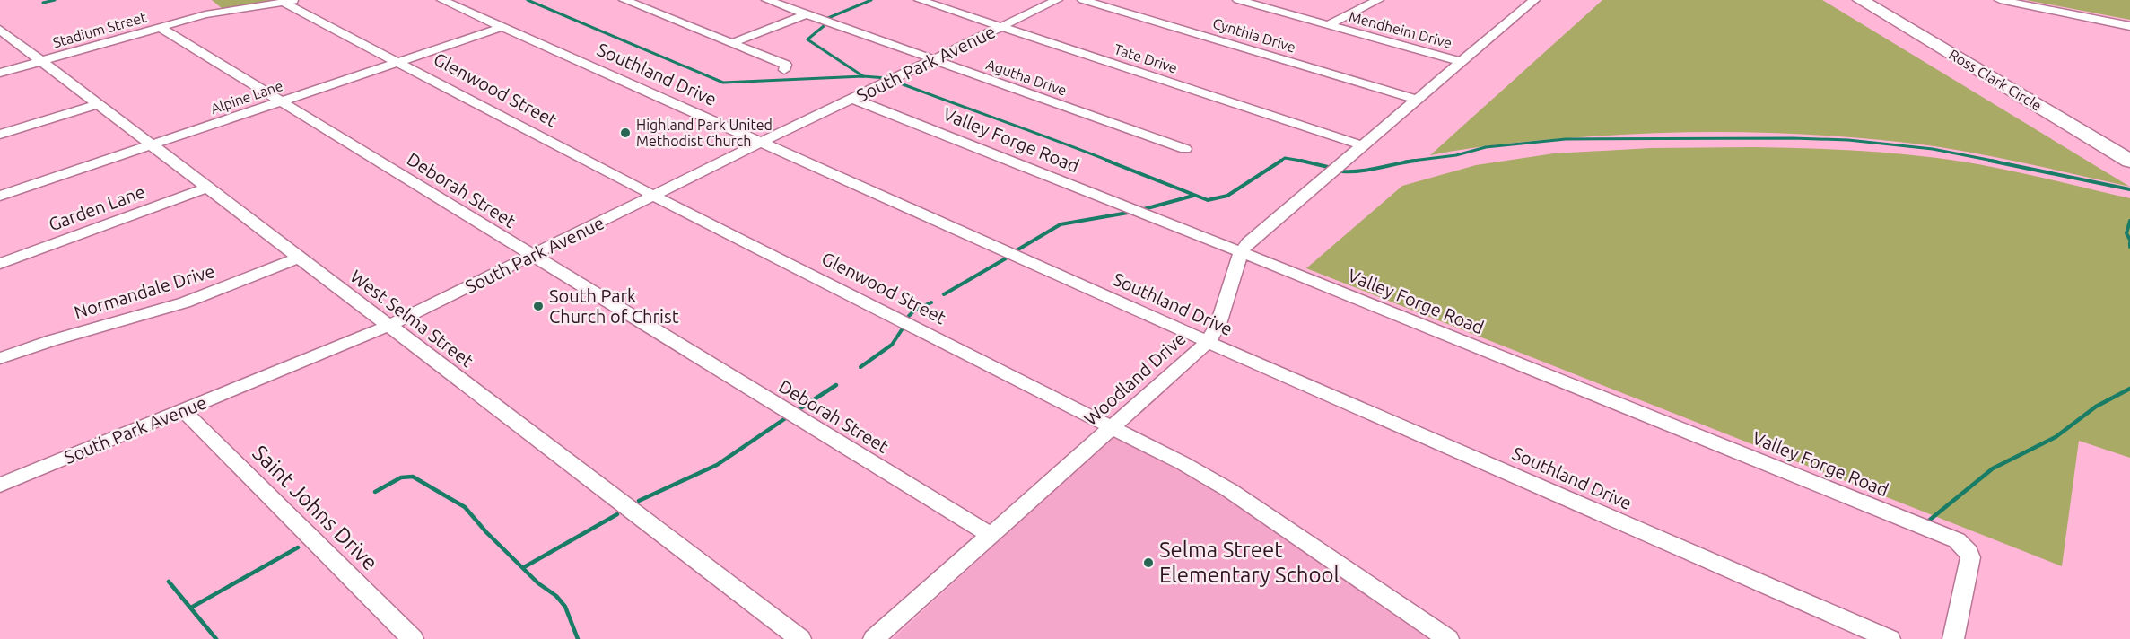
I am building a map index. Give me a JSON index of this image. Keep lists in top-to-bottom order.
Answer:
{
  "streets": {
    "highway": ["Ross Clark Circle"],
    "street": [
      "Stadium Street",
      "Mendheim Drive",
      "Cynthia Drive",
      "Tate Drive",
      "South Park Avenue",
      "Southland Drive",
      "Agutha Drive",
      "Glenwood Street",
      "Alpine Lane",
      "Valley Forge Road",
      "Deborah Street",
      "Garden Lane",
      "Normandale Drive",
      "West Selma Street",
      "Woodland Drive",
      "Saint Johns Drive"
    ]
  },
  "crossings": [
    ["Stadium Street", "Glenwood Street"],
    ["Stadium Street", "Deborah Street"],
    ["Stadium Street", "West Selma Street"],
    ["Mendheim Drive", "Woodland Drive"],
    ["Cynthia Drive", "Woodland Drive"],
    ["Tate Drive", "South Park Avenue"],
    ["Tate Drive", "Woodland Drive"],
    ["South Park Avenue", "Southland Drive"],
    ["South Park Avenue", "Agutha Drive"],
    ["South Park Avenue", "Glenwood Street"],
    ["South Park Avenue", "Valley Forge Road"],
    ["South Park Avenue", "Deborah Street"],
    ["South Park Avenue", "West Selma Street"],
    ["South Park Avenue", "Saint Johns Drive"],
    ["Southland Drive", "Alpine Lane"],
    ["Southland Drive", "Woodland Drive"],
    ["Glenwood Street", "Alpine Lane"],
    ["Glenwood Street", "Woodland Drive"],
    ["Alpine Lane", "Deborah Street"],
    ["Alpine Lane", "West Selma Street"],
    ["Valley Forge Road", "Woodland Drive"],
    ["Deborah Street", "Woodland Drive"],
    ["Garden Lane", "West Selma Street"],
    ["Normandale Drive", "West Selma Street"]
  ],
  "places": ["Highland Park United Methodist Church", "South Park Church of Christ", "Selma Street Elementary School"]
}
